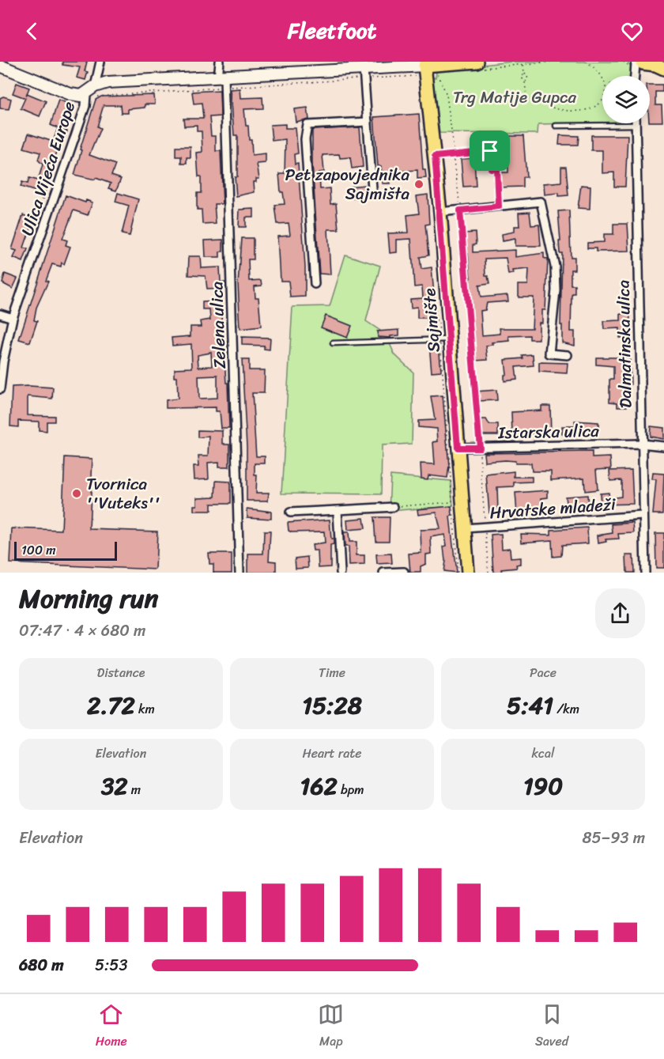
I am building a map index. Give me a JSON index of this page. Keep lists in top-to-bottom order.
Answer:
{
  "streets": {
    "main road": ["Sajmište"],
    "street": [
      "Ulica Vijeća Europe",
      "Zelena ulica",
      "Dalmatinska ulica",
      "Istarska ulica",
      "Hrvatske mladeži"
    ]
  },
  "crossings": [
    ["Sajmište", "Istarska ulica"],
    ["Sajmište", "Hrvatske mladeži"],
    ["Dalmatinska ulica", "Istarska ulica"],
    ["Dalmatinska ulica", "Hrvatske mladeži"]
  ],
  "parks": ["Trg Matije Gupca"],
  "places": ["Pet zapovjednika Sajmišta", "Tvornica ''Vuteks''"],
  "scale_bar": "100 m",
  "page": {
    "header": "Fleetfoot",
    "scale": "100 m",
    "heading": ["Morning run", "07:47 · 4 × 680 m"],
    "stats": [
      ["Distance", "2.72 km"],
      ["Time", "15:28"],
      ["Pace", "5:41 /km"],
      ["Elevation", "32 m"],
      ["Heart rate", "162 bpm"],
      ["kcal", "190"]
    ],
    "chart": ["Elevation", "85–93 m"],
    "list": [
      {
        "name": "680 m",
        "note": "5:53"
      }
    ],
    "tabs": ["Home", "Map", "Saved"]
  }
}
